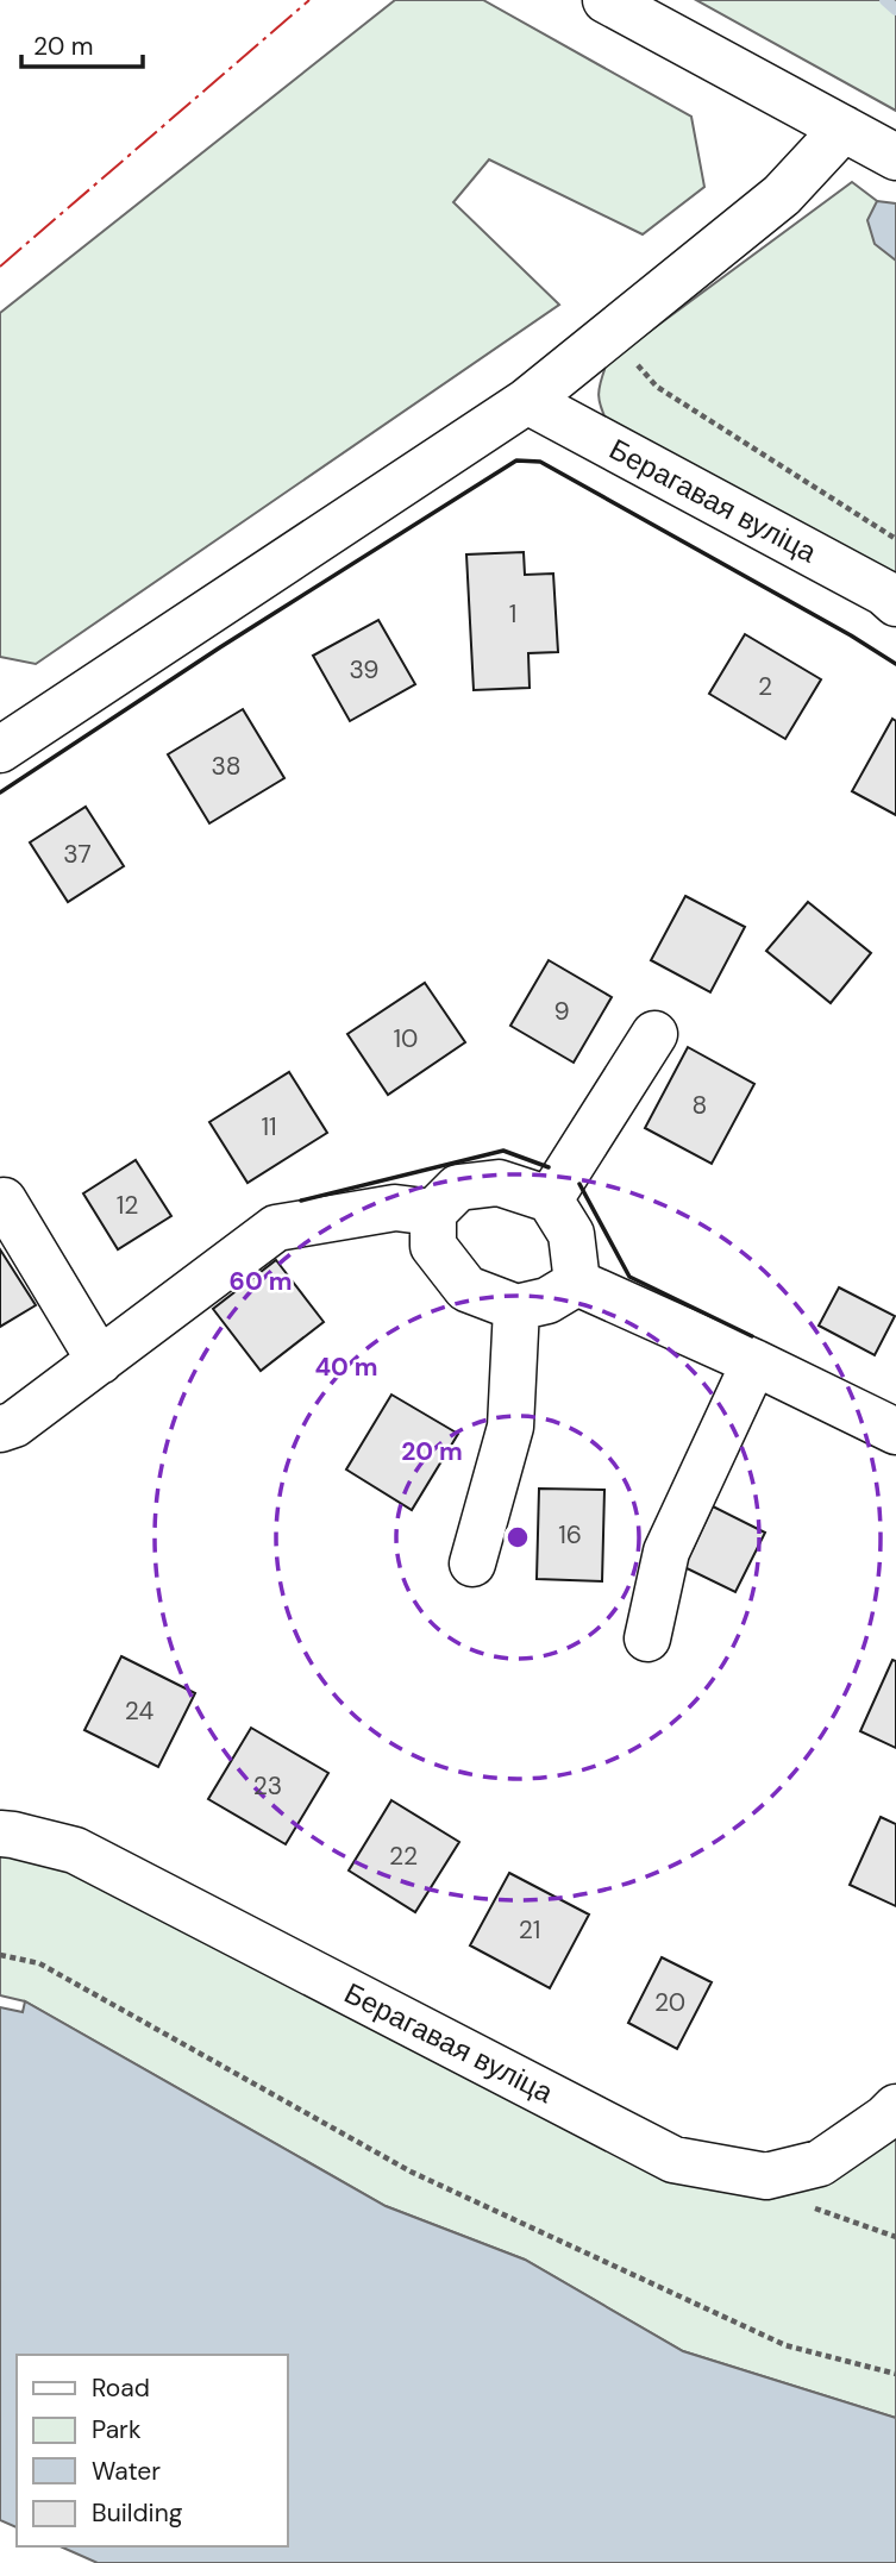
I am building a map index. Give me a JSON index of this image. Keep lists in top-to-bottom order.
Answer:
{
  "streets": {
    "street": ["Берагавая вуліца"]
  },
  "house_numbers": [
    "1",
    "39",
    "2",
    "38",
    "37",
    "9",
    "10",
    "8",
    "11",
    "12",
    "16",
    "24",
    "23",
    "22",
    "21",
    "20"
  ],
  "legend": [
    "Road",
    "Park",
    "Water",
    "Building"
  ],
  "scale_bar": "20 m",
  "rings": ["60 m", "40 m", "20 m"]
}
